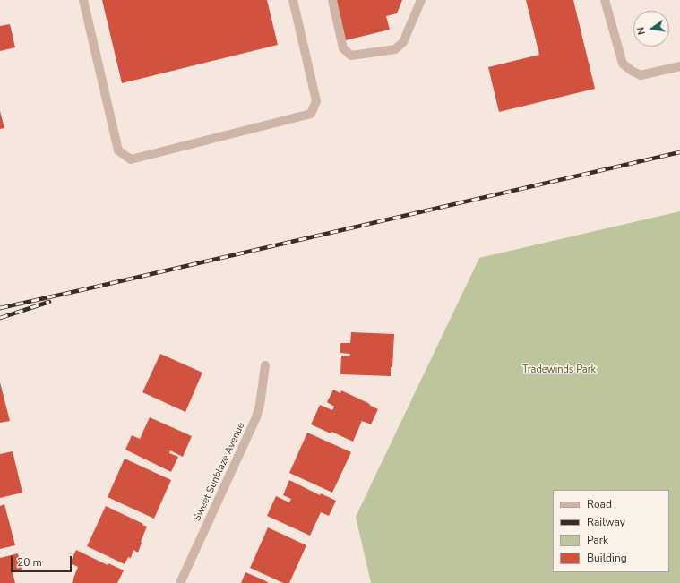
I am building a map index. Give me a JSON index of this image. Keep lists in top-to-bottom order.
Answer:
{
  "streets": {
    "street": ["Sweet Sunblaze Avenue"]
  },
  "parks": ["Tradewinds Park"],
  "legend": [
    "Road",
    "Railway",
    "Park",
    "Building"
  ],
  "scale_bar": "20 m",
  "north": "left"
}
